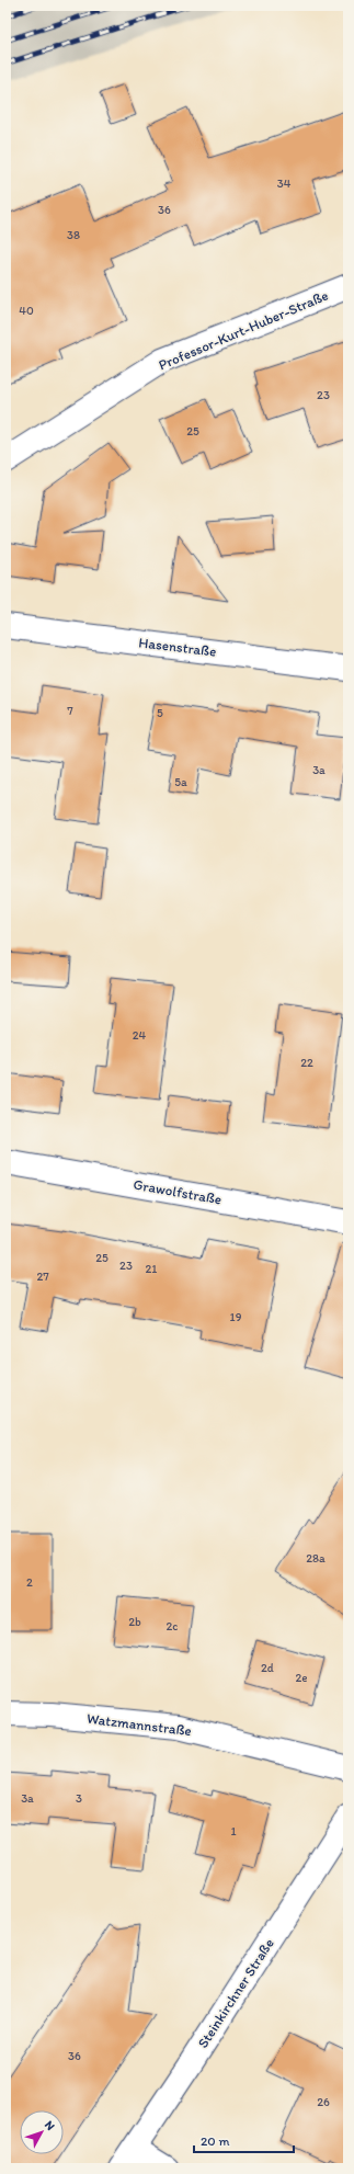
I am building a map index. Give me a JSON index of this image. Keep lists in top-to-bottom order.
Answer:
{
  "streets": {
    "street": [
      "Professor-Kurt-Huber-Straße",
      "Hasenstraße",
      "Grawolfstraße",
      "Watzmannstraße",
      "Steinkirchner Straße"
    ]
  },
  "house_numbers": [
    "34",
    "36",
    "38",
    "40",
    "23",
    "25",
    "7",
    "5",
    "3a",
    "5a",
    "24",
    "22",
    "25",
    "23",
    "21",
    "27",
    "19",
    "28a",
    "2",
    "2b",
    "2c",
    "2d",
    "2e",
    "3a",
    "3",
    "1",
    "36",
    "26"
  ],
  "scale_bar": "20 m",
  "north": "top right"
}
